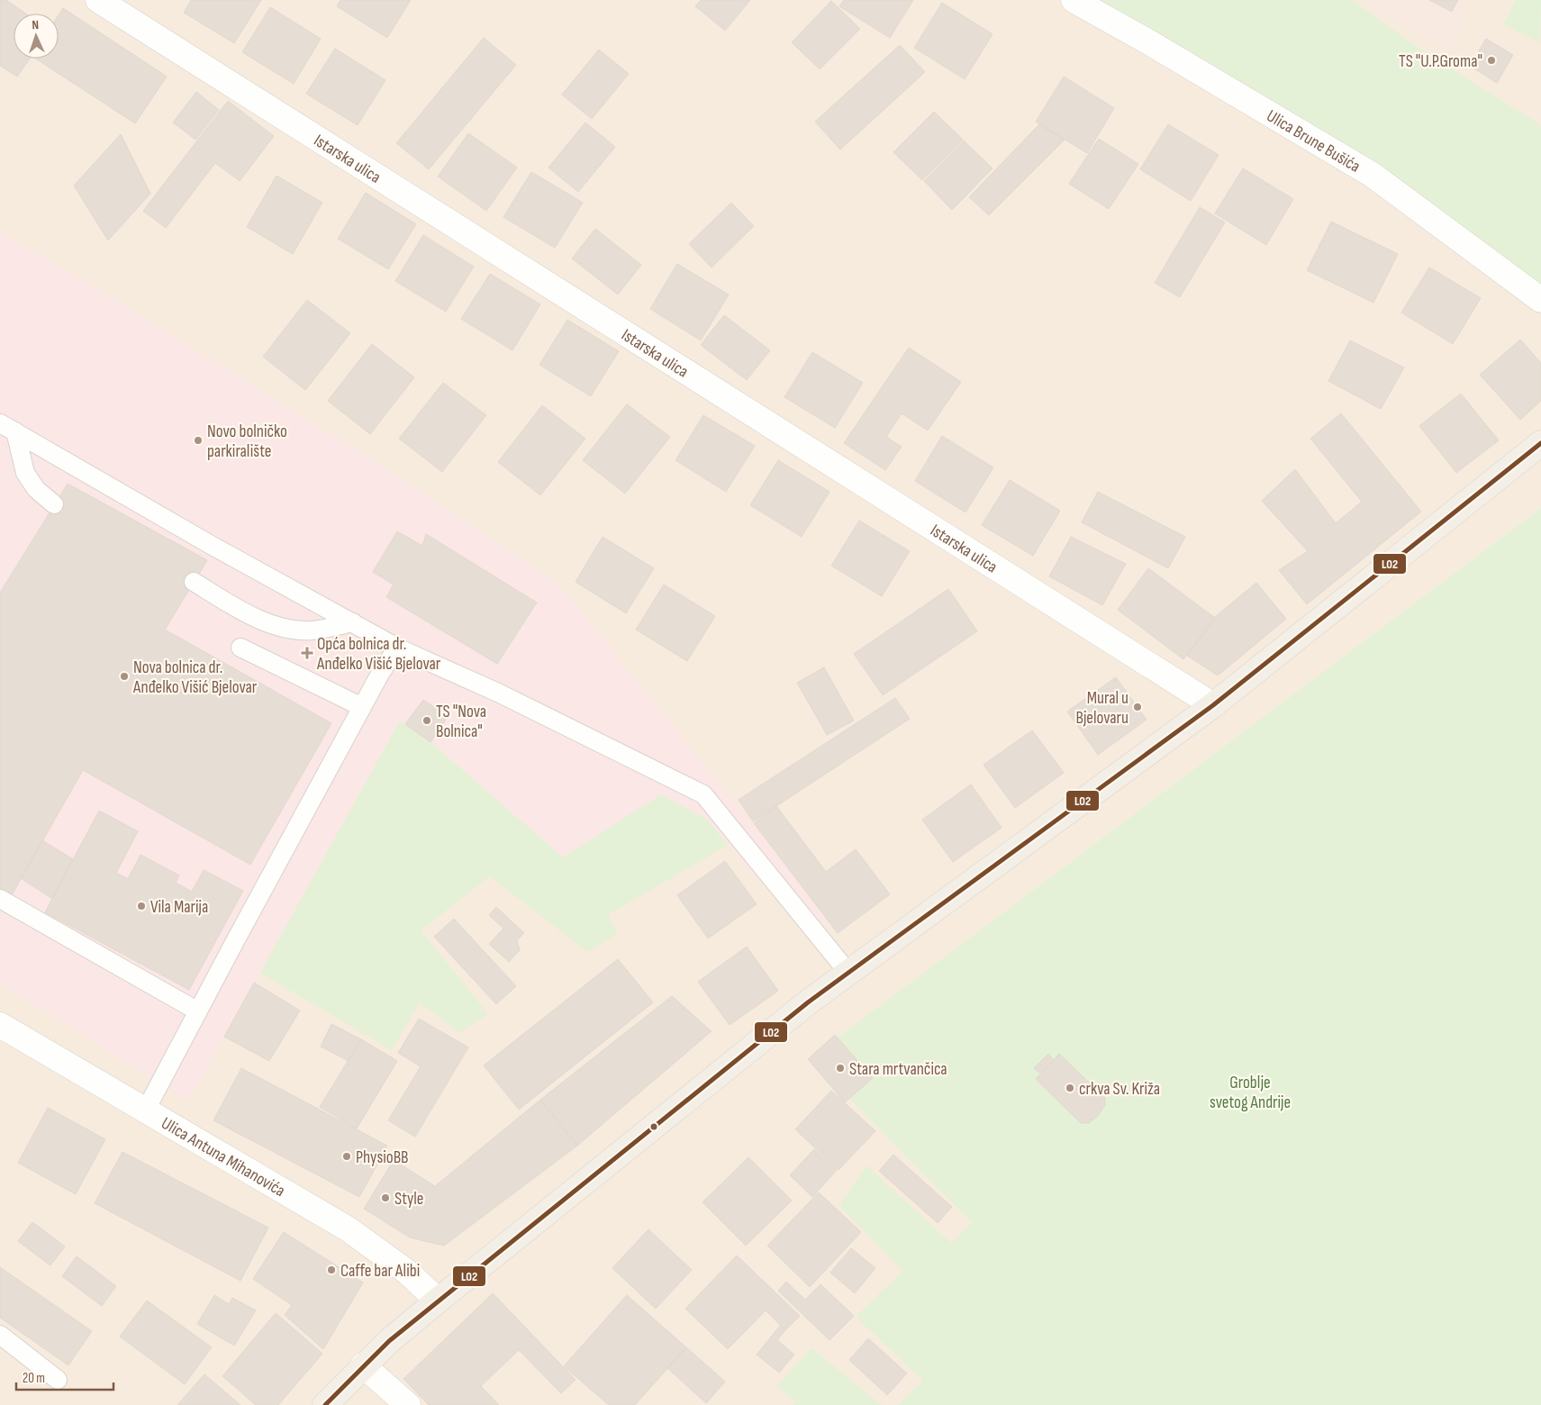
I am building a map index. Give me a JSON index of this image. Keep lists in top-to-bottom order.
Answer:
{
  "streets": {
    "street": ["Ulica Brune Bušića", "Istarska ulica", "Ulica Antuna Mihanovića"]
  },
  "parks": ["Groblje svetog Andrije"],
  "places": {
    "other": [
      "TS \"U.P.Groma\"",
      "Novo bolničko parkiralište",
      "Nova bolnica dr. Anđelko Višić Bjelovar",
      "Mural u Bjelovaru",
      "TS \"Nova Bolnica\"",
      "Vila Marija",
      "Stara mrtvančica",
      "crkva Sv. Križa",
      "PhysioBB",
      "Style",
      "Caffe bar Alibi"
    ],
    "health": ["Opća bolnica dr. Anđelko Višić Bjelovar"]
  },
  "lines": ["transit line L02"],
  "scale_bar": "20 m",
  "north": "top"
}
